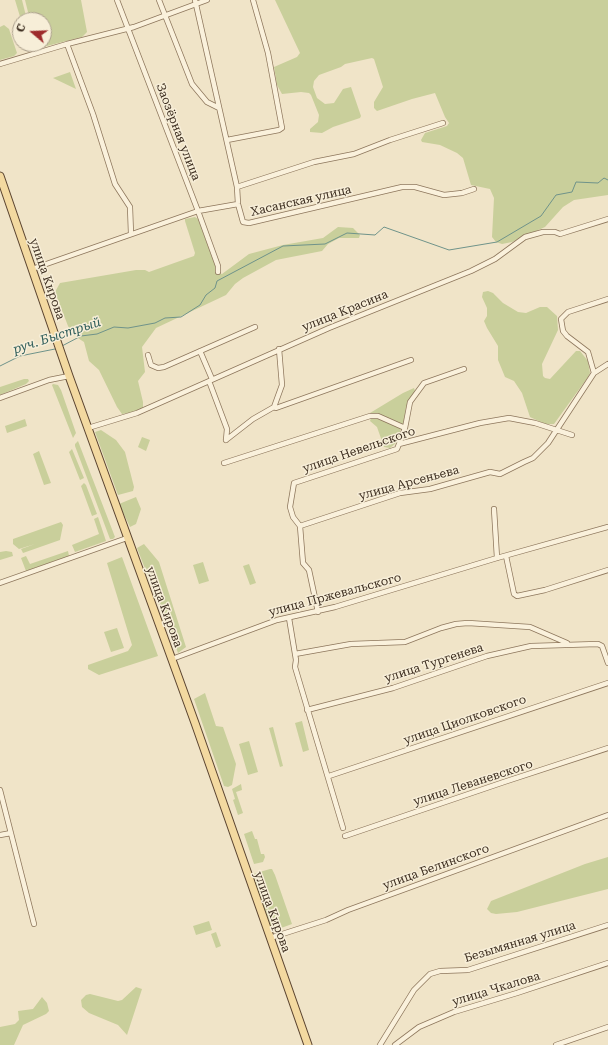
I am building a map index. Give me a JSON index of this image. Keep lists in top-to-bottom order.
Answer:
{
  "streets": {
    "main road": ["улица Кирова"],
    "street": [
      "Заозёрная улица",
      "Хасанская улица",
      "улица Красина",
      "улица Невельского",
      "улица Арсеньева",
      "улица Пржевальского",
      "улица Тургенева",
      "улица Циолковского",
      "улица Леваневского",
      "улица Белинского",
      "Безымянная улица",
      "улица Чкалова"
    ]
  },
  "crossings": [
    ["Заозёрная улица", "Хасанская улица"],
    ["Хасанская улица", "улица Кирова"],
    ["улица Кирова", "улица Красина"],
    ["улица Кирова", "улица Пржевальского"],
    ["улица Кирова", "улица Белинского"],
    ["улица Невельского", "улица Арсеньева"]
  ],
  "water": ["руч. Быстрый"],
  "north": "left"
}
